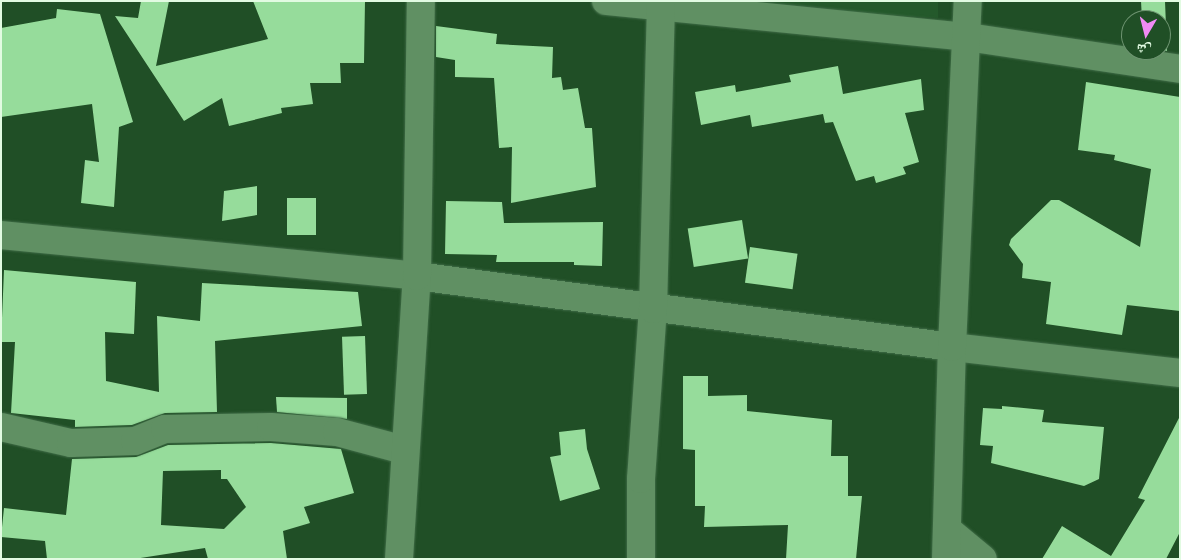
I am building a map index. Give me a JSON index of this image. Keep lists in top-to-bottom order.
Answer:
{
  "north": "bottom"
}
